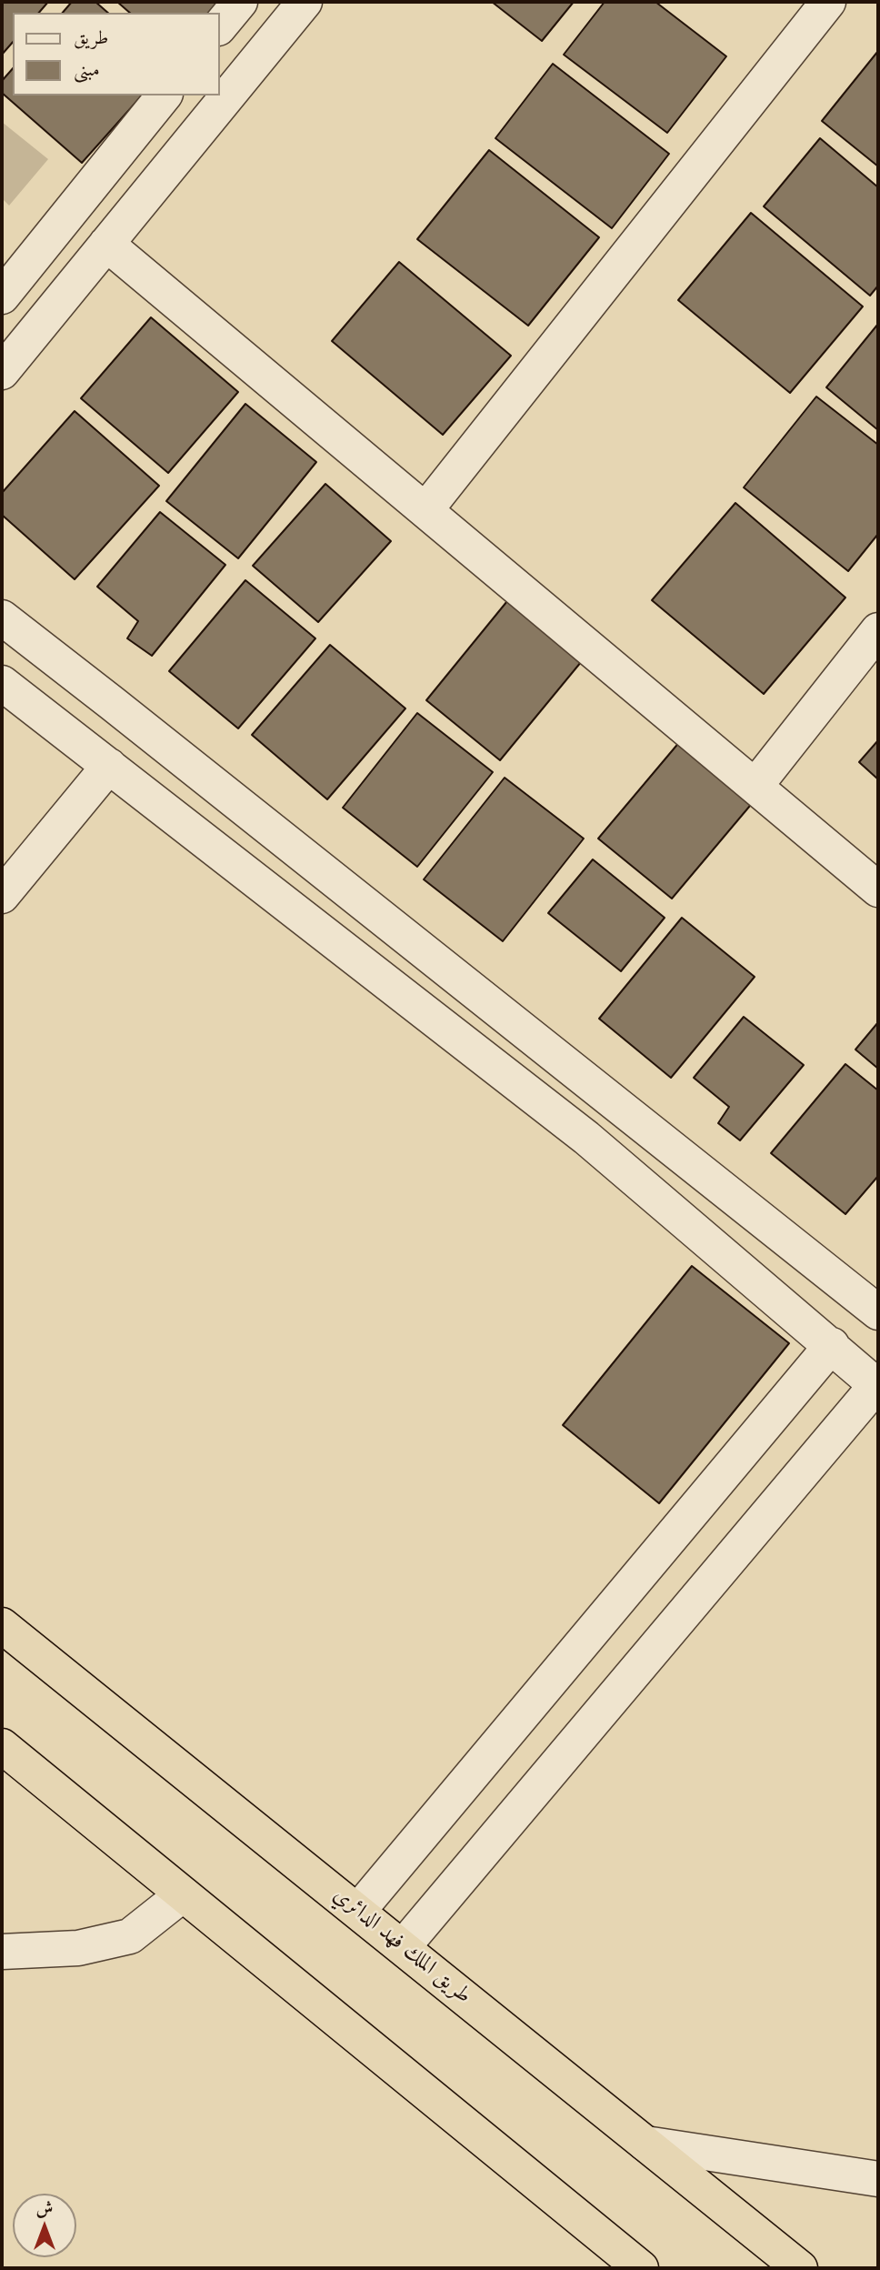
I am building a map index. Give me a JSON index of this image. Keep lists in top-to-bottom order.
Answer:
{
  "streets": {
    "highway": ["طريق الملك فهد الدائري"]
  },
  "legend": ["طريق", "مبنى"],
  "north": "top"
}
